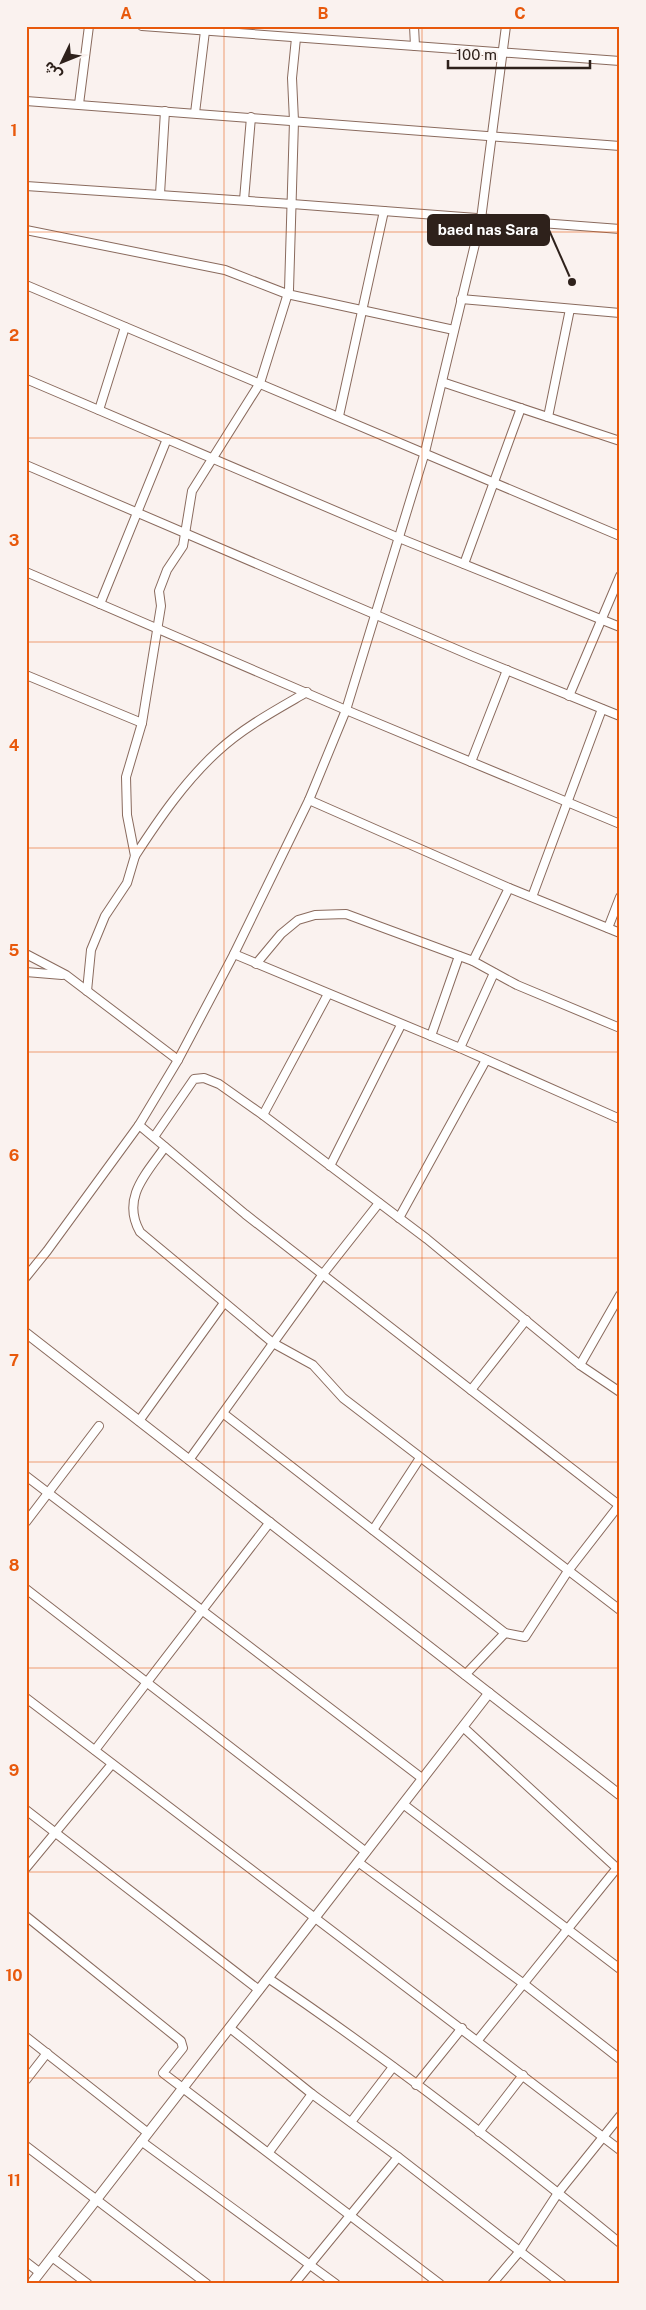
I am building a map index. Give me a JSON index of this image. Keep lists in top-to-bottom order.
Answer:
{
  "places": ["baed nas Sara"],
  "scale_bar": "100 m",
  "north": "bottom left",
  "grid": {
    "columns": ["A", "B", "C"],
    "rows": [
      "1",
      "2",
      "3",
      "4",
      "5",
      "6",
      "7",
      "8",
      "9",
      "10",
      "11"
    ]
  }
}
